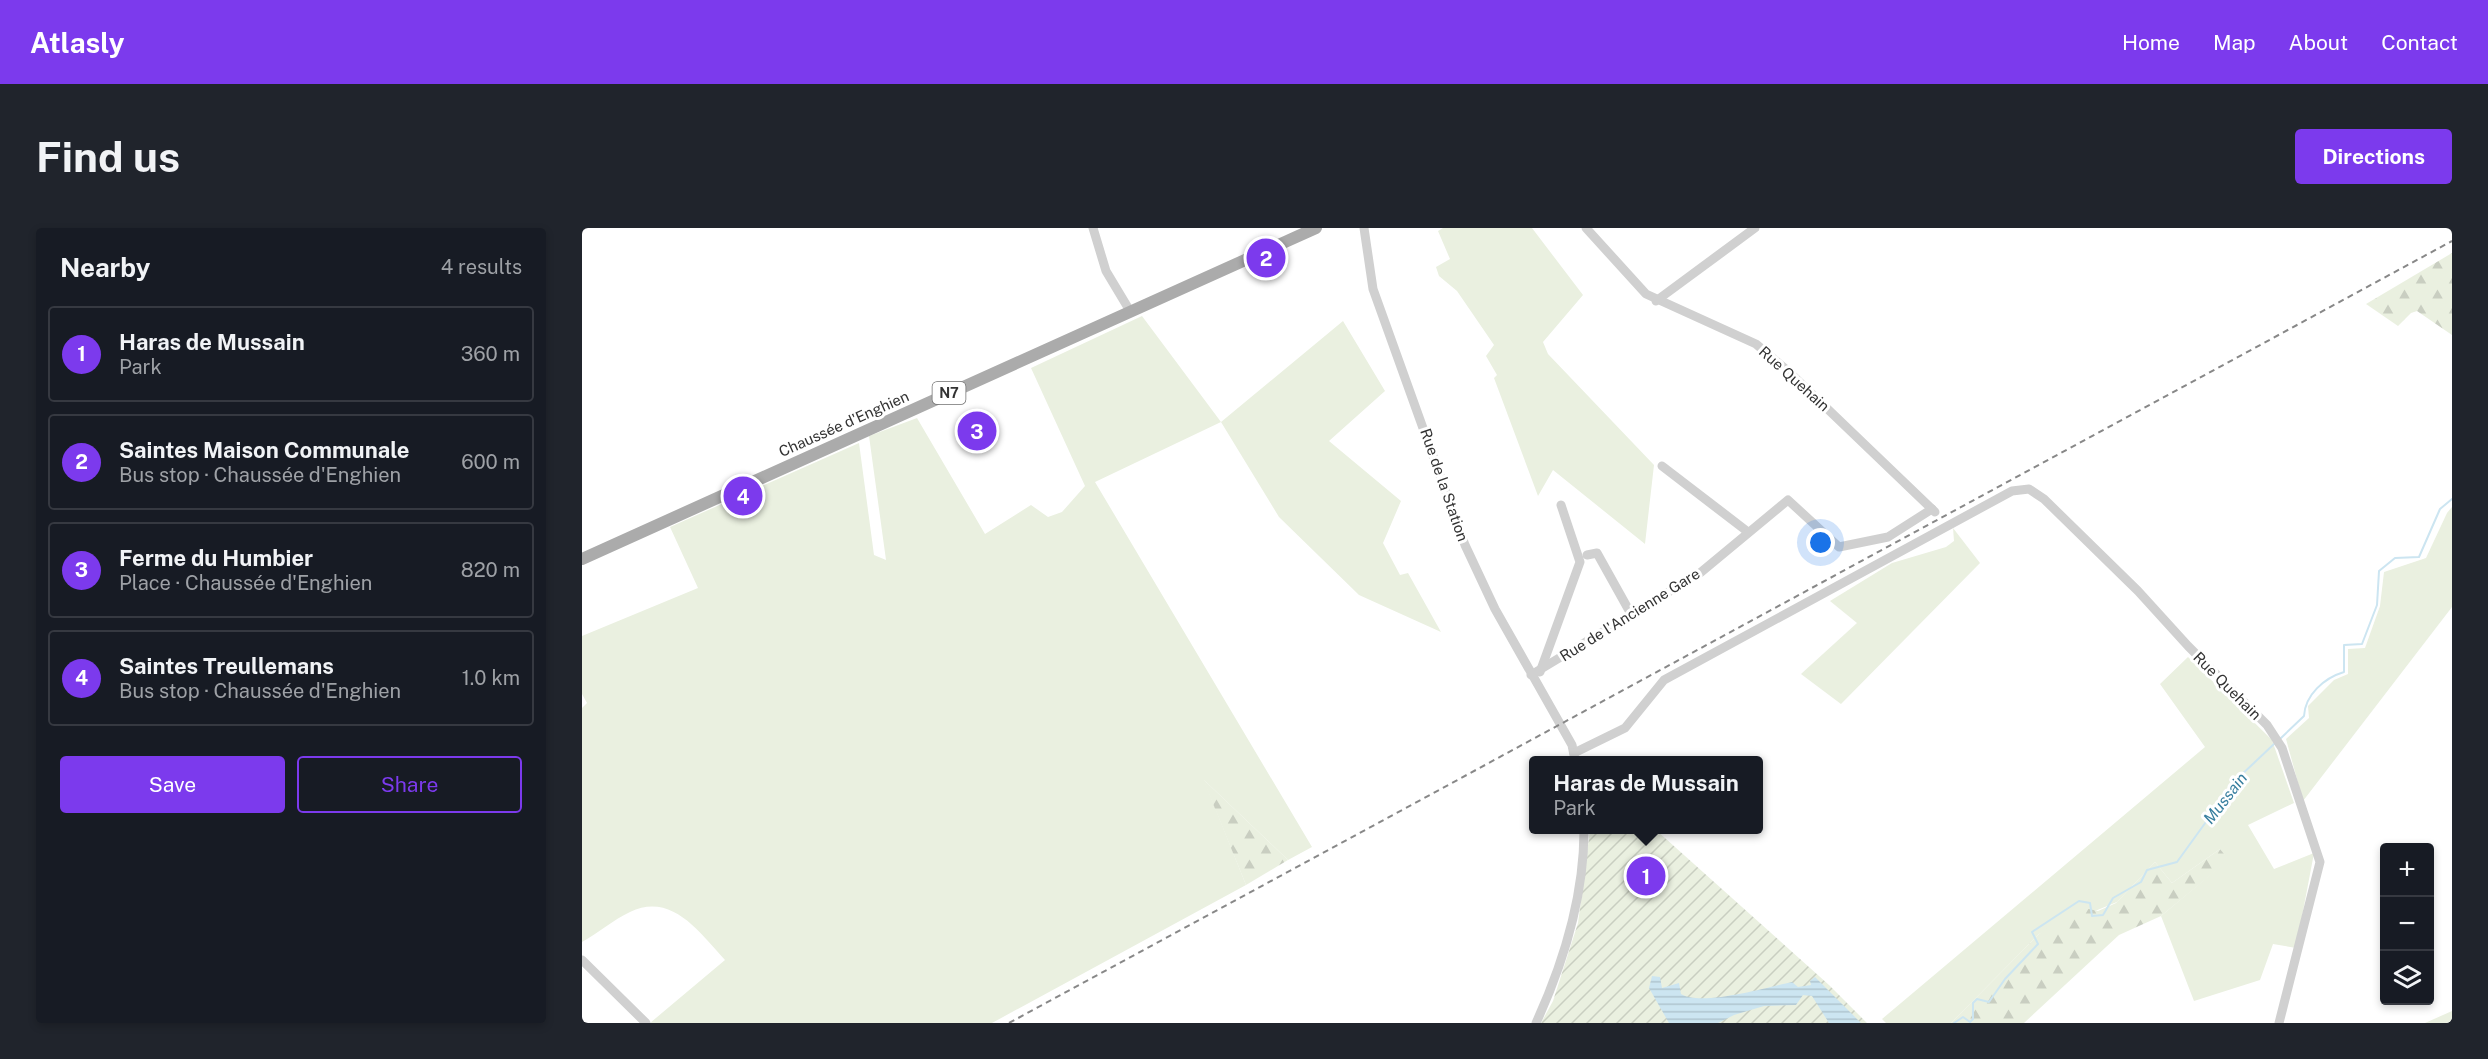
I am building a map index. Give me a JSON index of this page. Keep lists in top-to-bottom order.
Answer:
{
  "streets": {
    "main road": ["N7", "Chaussée d'Enghien"],
    "street": ["Rue Quehain", "Rue de la Station", "Rue de l'Ancienne Gare"]
  },
  "crossings": [
    ["Rue Quehain", "Rue de l'Ancienne Gare"],
    ["Rue de la Station", "Rue de l'Ancienne Gare"]
  ],
  "water": ["Mussain"],
  "page": {
    "header": "Atlasly",
    "nav": [
      "Home",
      "Map",
      "About",
      "Contact"
    ],
    "buttons": [
      "Directions",
      ["Save", "Share"]
    ],
    "title": "Find us",
    "heading": ["Nearby", "4 results"],
    "pins": [
      "2",
      "3",
      "4",
      "1"
    ],
    "list": [
      {
        "mark": "1",
        "name": "Haras de Mussain",
        "note": "Park",
        "value": "360 m"
      },
      {
        "mark": "2",
        "name": "Saintes Maison Communale",
        "note": "Bus stop · Chaussée d'Enghien",
        "value": "600 m"
      },
      {
        "mark": "3",
        "name": "Ferme du Humbier",
        "note": "Place · Chaussée d'Enghien",
        "value": "820 m"
      },
      {
        "mark": "4",
        "name": "Saintes Treullemans",
        "note": "Bus stop · Chaussée d'Enghien",
        "value": "1.0 km"
      }
    ],
    "popup": ["Haras de Mussain", "Park"],
    "map_buttons": ["+", "−"]
  }
}
